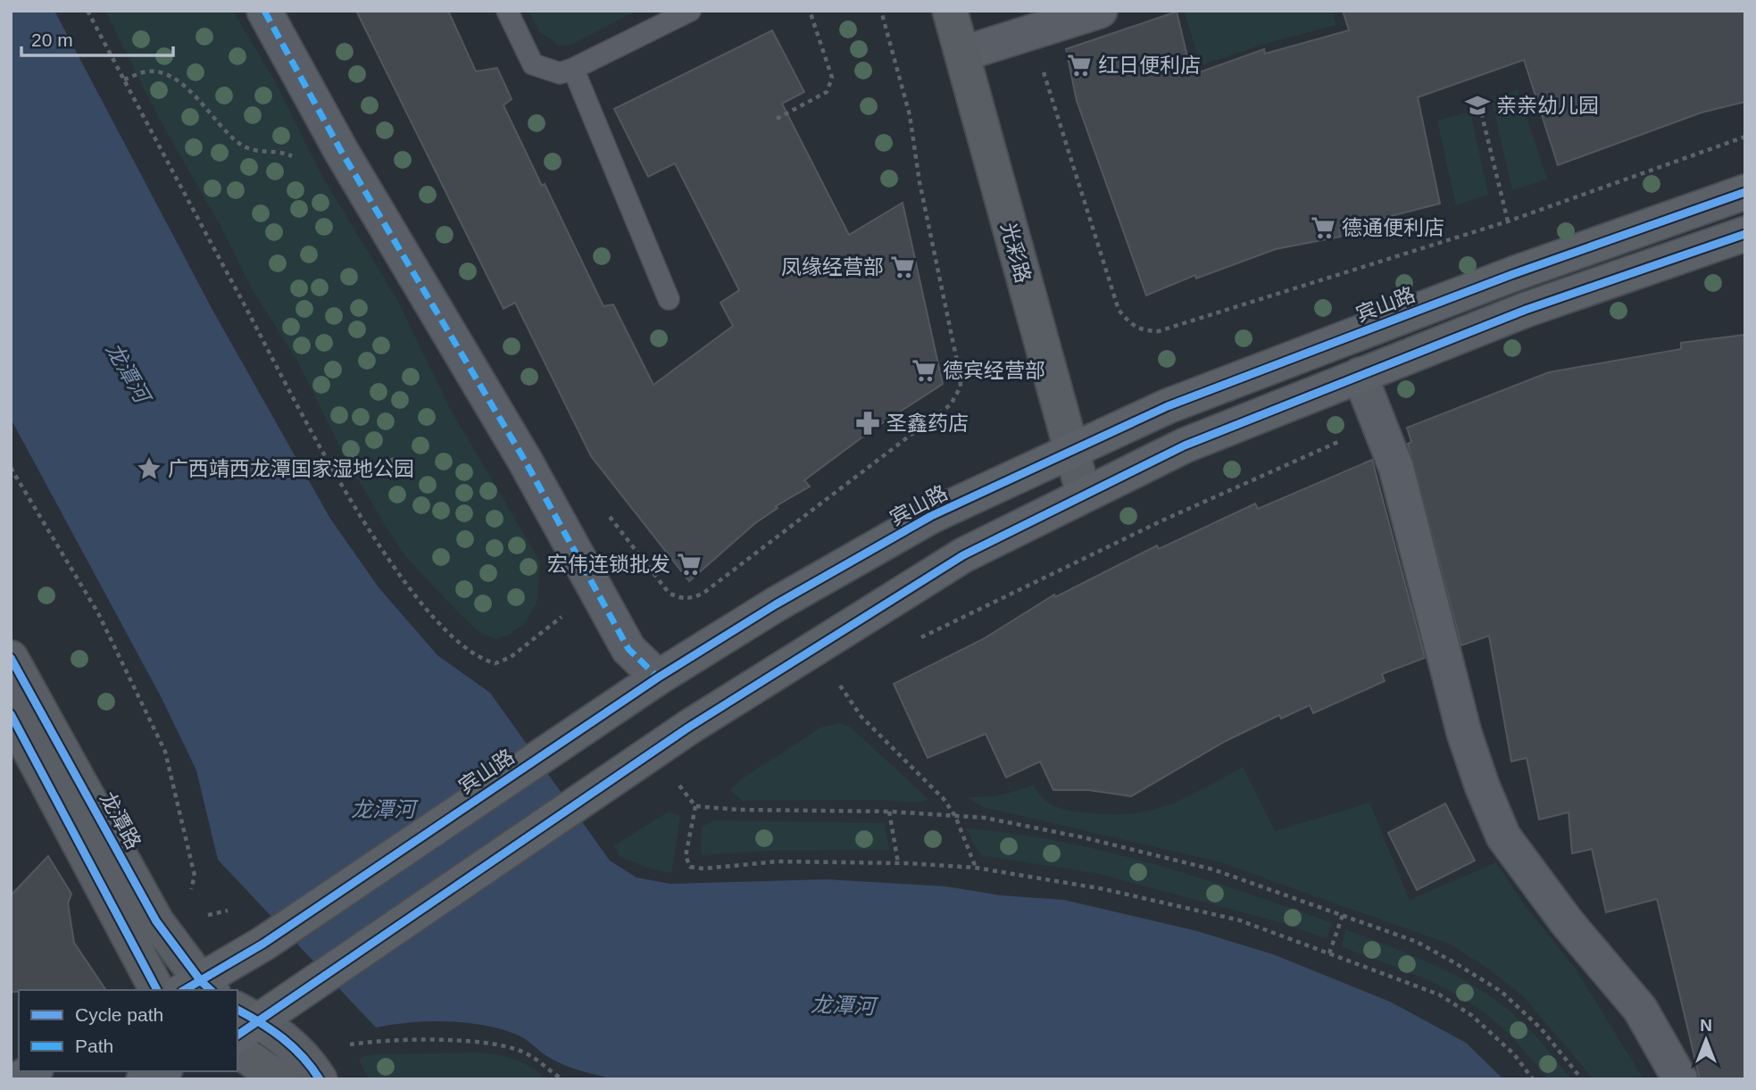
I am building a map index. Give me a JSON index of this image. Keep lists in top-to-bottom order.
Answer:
{
  "streets": {
    "main road": ["光彩路", "宾山路", "龙潭路"]
  },
  "crossings": [
    ["光彩路", "宾山路"],
    ["宾山路", "龙潭路"]
  ],
  "water": ["龙潭河"],
  "places": {
    "supermarket": [
      "红日便利店",
      "德通便利店",
      "凤缘经营部",
      "德宾经营部",
      "宏伟连锁批发"
    ],
    "school or university": ["亲亲幼儿园"],
    "pharmacy": ["圣鑫药店"],
    "place": ["广西靖西龙潭国家湿地公园"]
  },
  "legend": ["Cycle path", "Path"],
  "scale_bar": "20 m",
  "north": "top"
}
